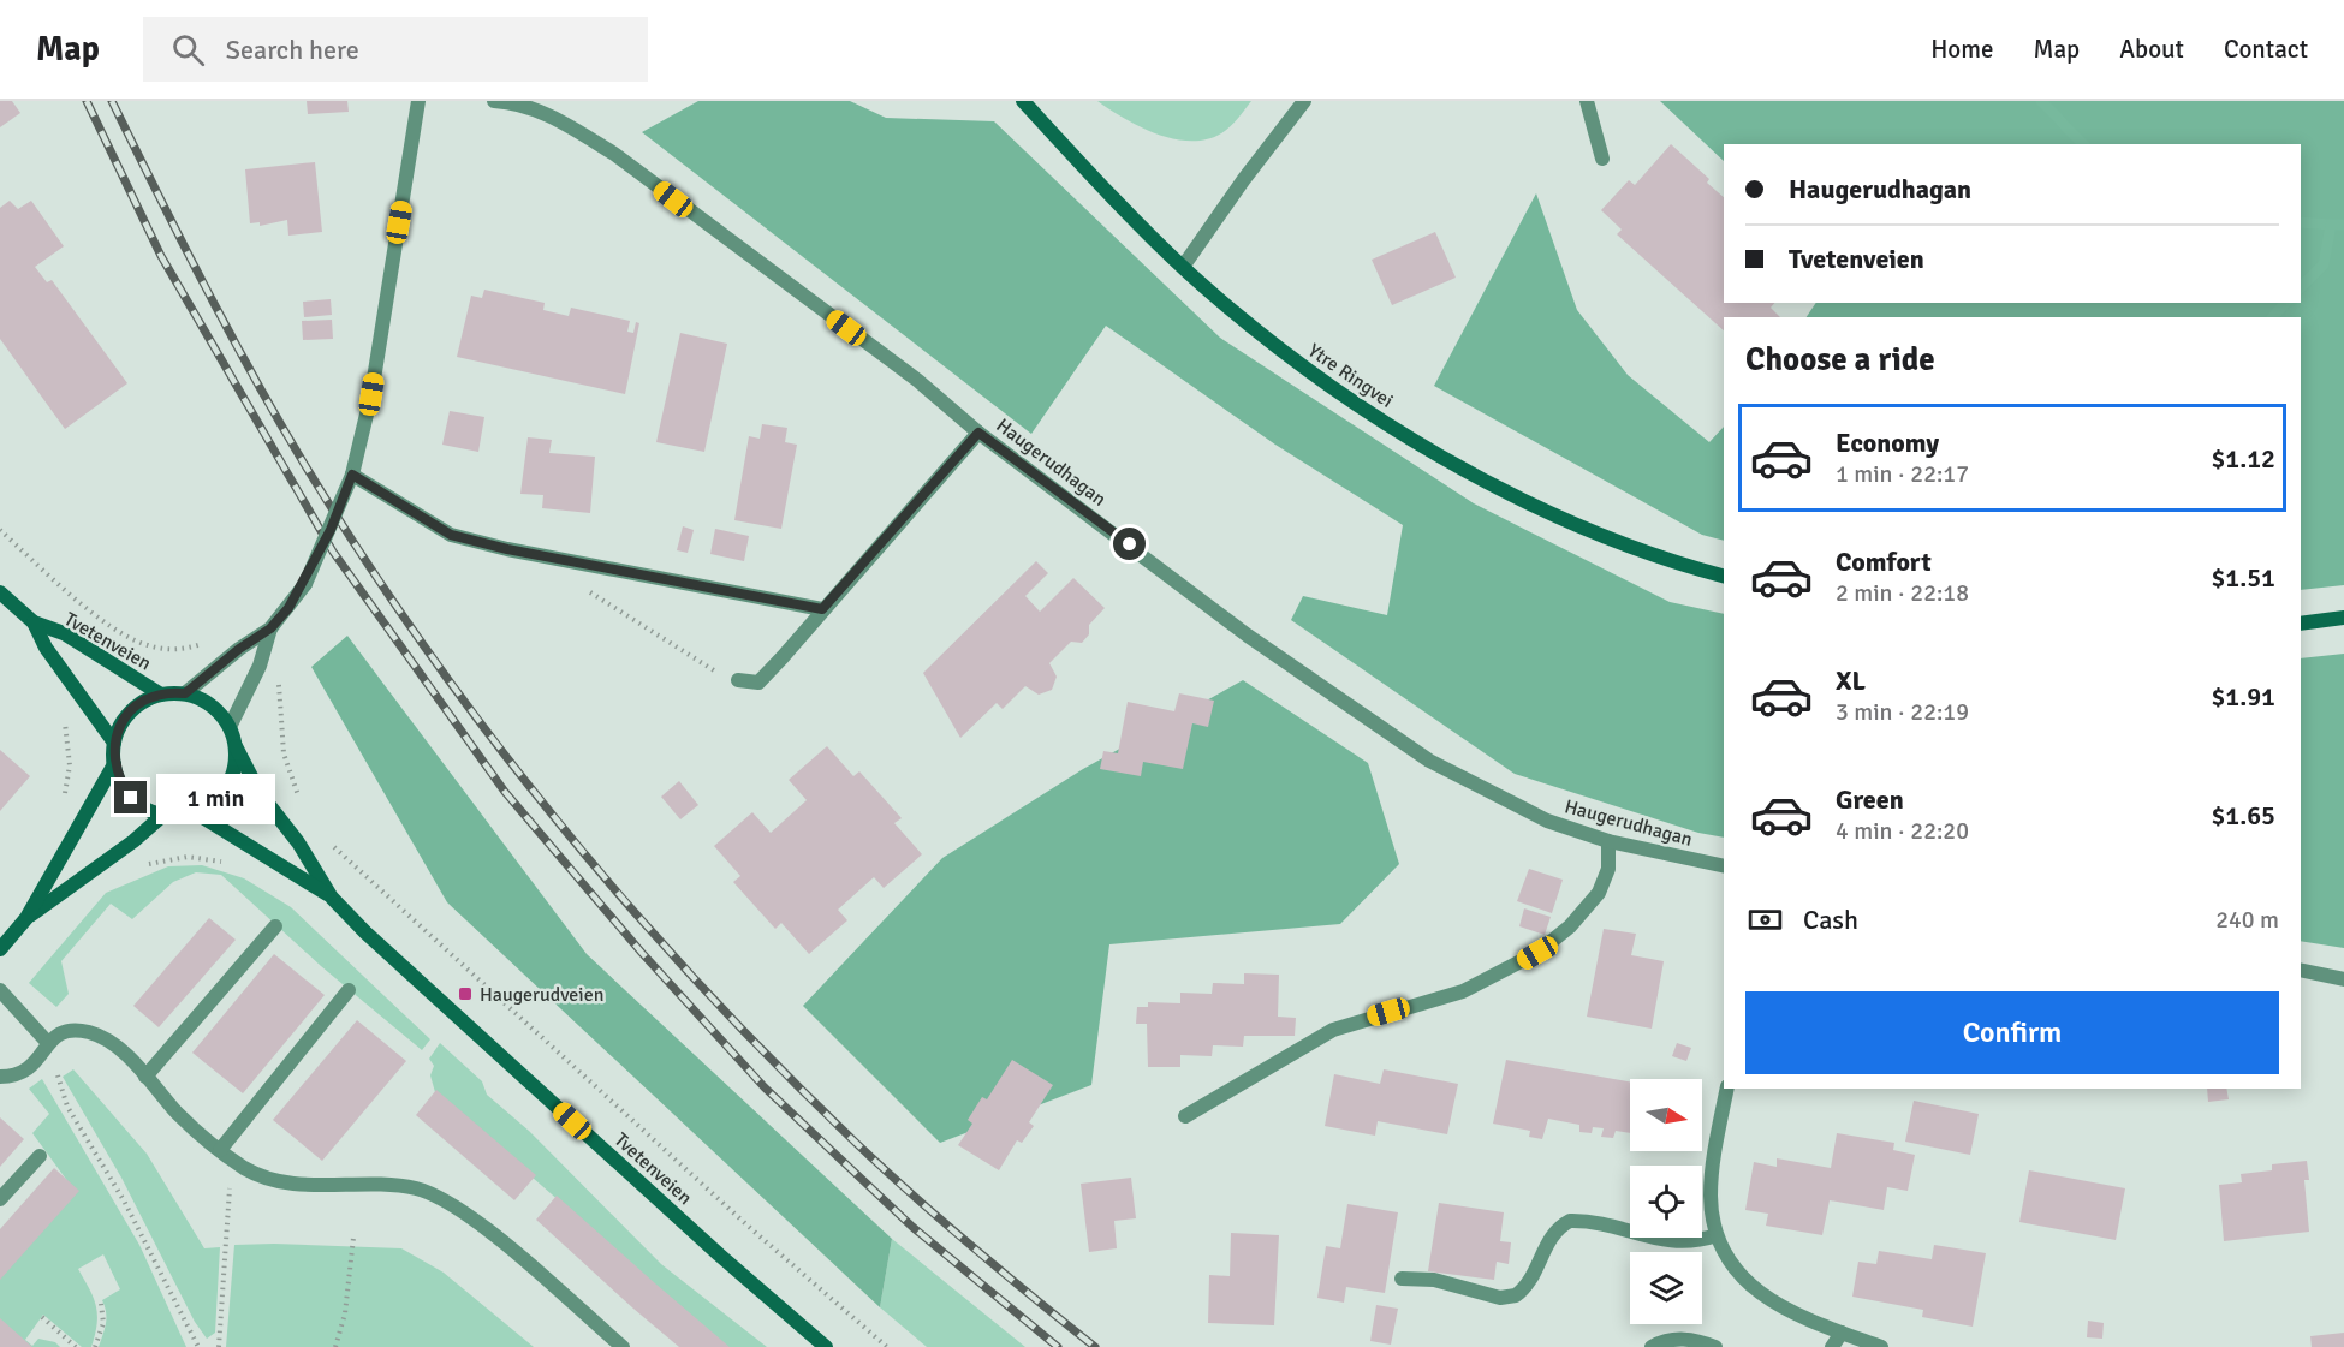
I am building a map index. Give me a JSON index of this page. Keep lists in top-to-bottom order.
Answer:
{
  "streets": {
    "main road": ["Ytre Ringvei", "Tvetenveien"],
    "street": ["Haugerudhagan"]
  },
  "places": {
    "transit": ["Haugerudveien"]
  },
  "north": "right",
  "page": {
    "header": "Map",
    "search": "Search here",
    "nav": [
      "Home",
      "Map",
      "About",
      "Contact"
    ],
    "banner": ["Haugerudhagan", "Tvetenveien"],
    "heading": "Choose a ride",
    "list": [
      {
        "name": "Economy",
        "note": "1 min · 22:17",
        "value": "$1.12"
      },
      {
        "name": "Comfort",
        "note": "2 min · 22:18",
        "value": "$1.51"
      },
      {
        "name": "XL",
        "note": "3 min · 22:19",
        "value": "$1.91"
      },
      {
        "name": "Green",
        "note": "4 min · 22:20",
        "value": "$1.65"
      }
    ],
    "bubble": "1 min",
    "pay": ["Cash", "240 m"],
    "buttons": "Confirm"
  }
}
